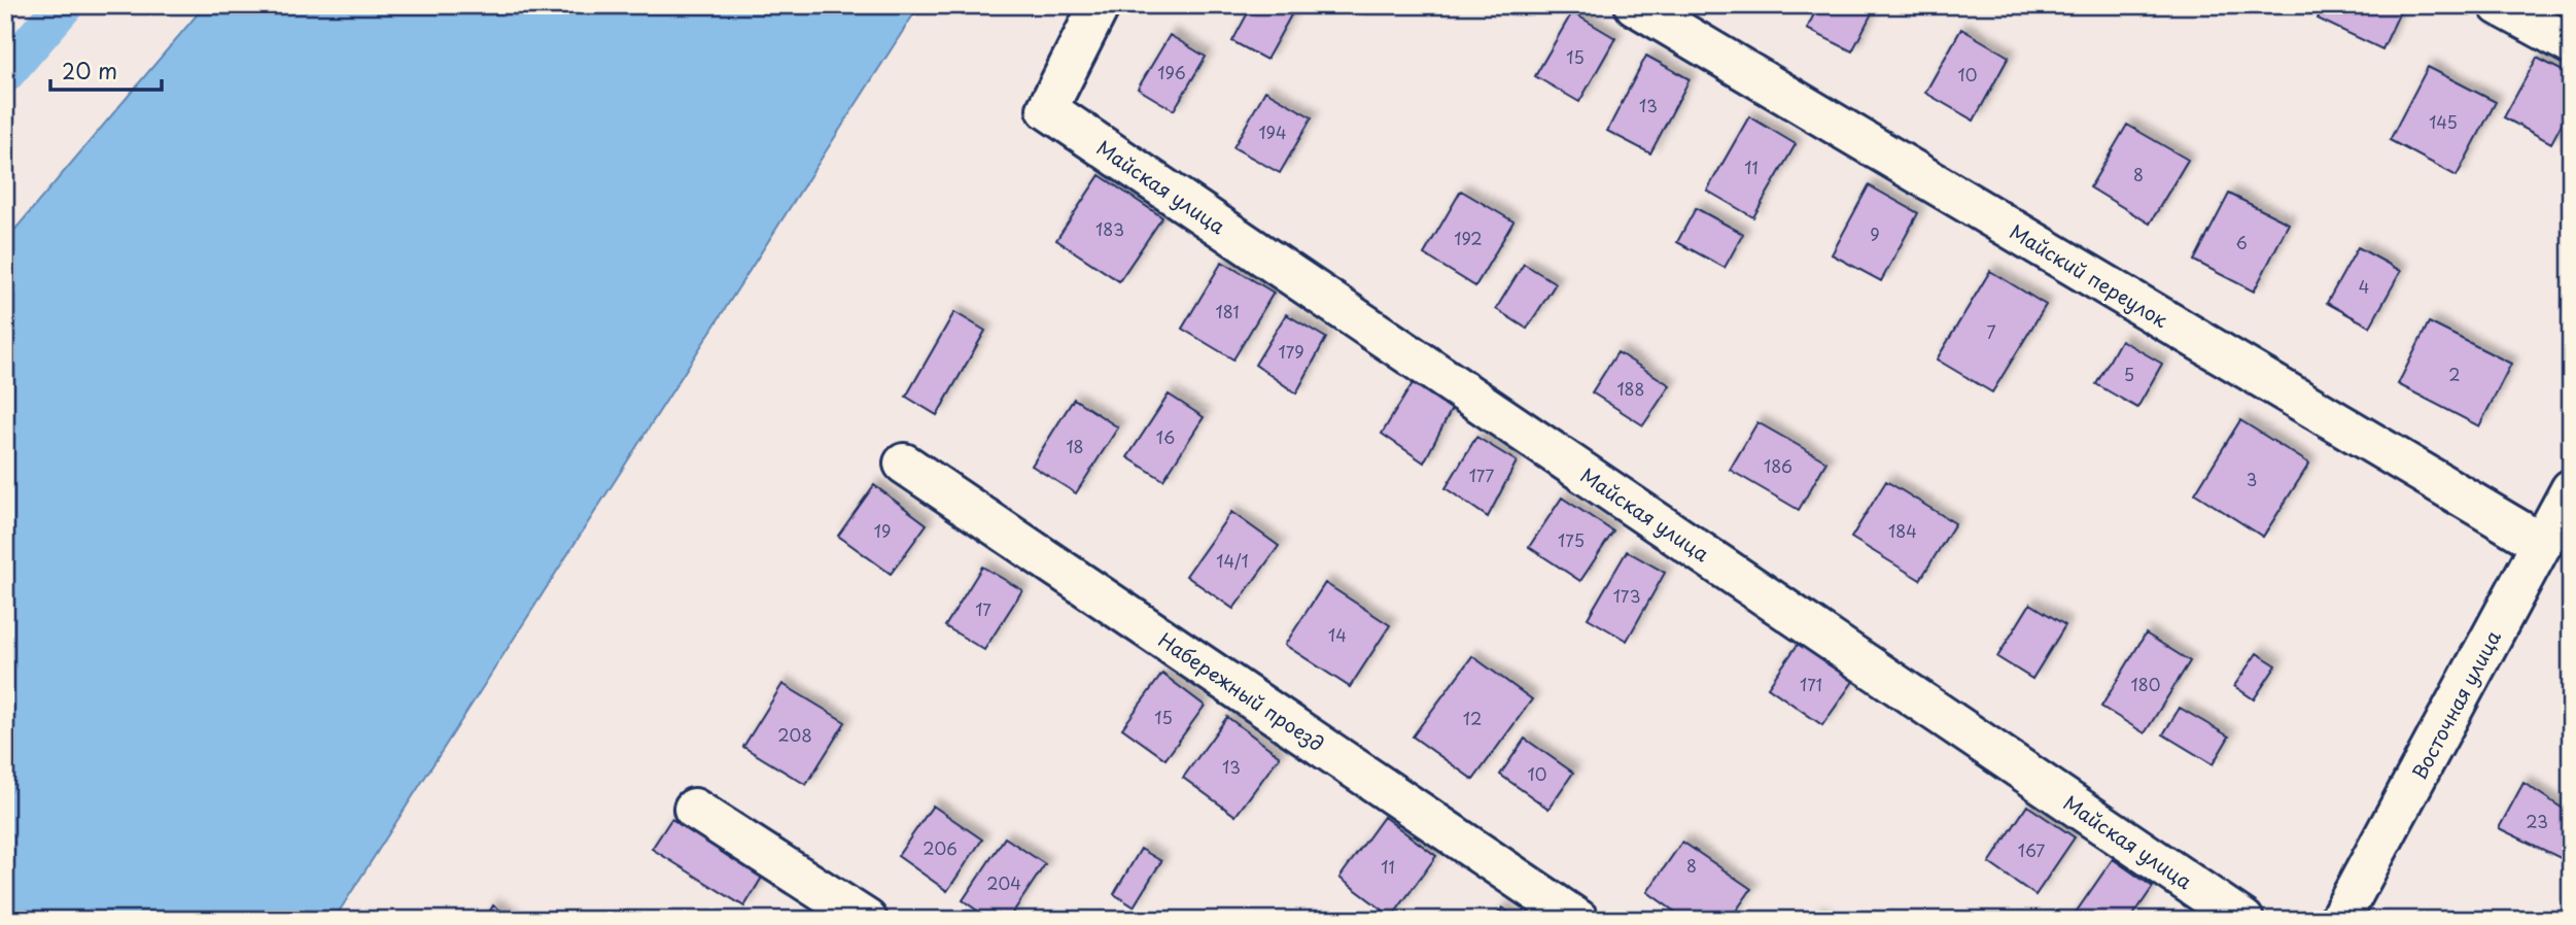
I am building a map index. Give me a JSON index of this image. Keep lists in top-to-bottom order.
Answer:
{
  "streets": {
    "street": [
      "Майская улица",
      "Майский переулок",
      "Набережный проезд",
      "Восточная улица"
    ]
  },
  "crossings": [
    ["Майский переулок", "Восточная улица"]
  ],
  "house_numbers": [
    "15",
    "196",
    "10",
    "13",
    "145",
    "194",
    "11",
    "8",
    "183",
    "9",
    "192",
    "6",
    "4",
    "181",
    "7",
    "179",
    "5",
    "2",
    "188",
    "16",
    "18",
    "186",
    "177",
    "3",
    "19",
    "184",
    "175",
    "14/1",
    "173",
    "17",
    "14",
    "171",
    "180",
    "15",
    "12",
    "208",
    "13",
    "10",
    "23",
    "206",
    "167",
    "8",
    "11",
    "204"
  ],
  "scale_bar": "20 m"
}
